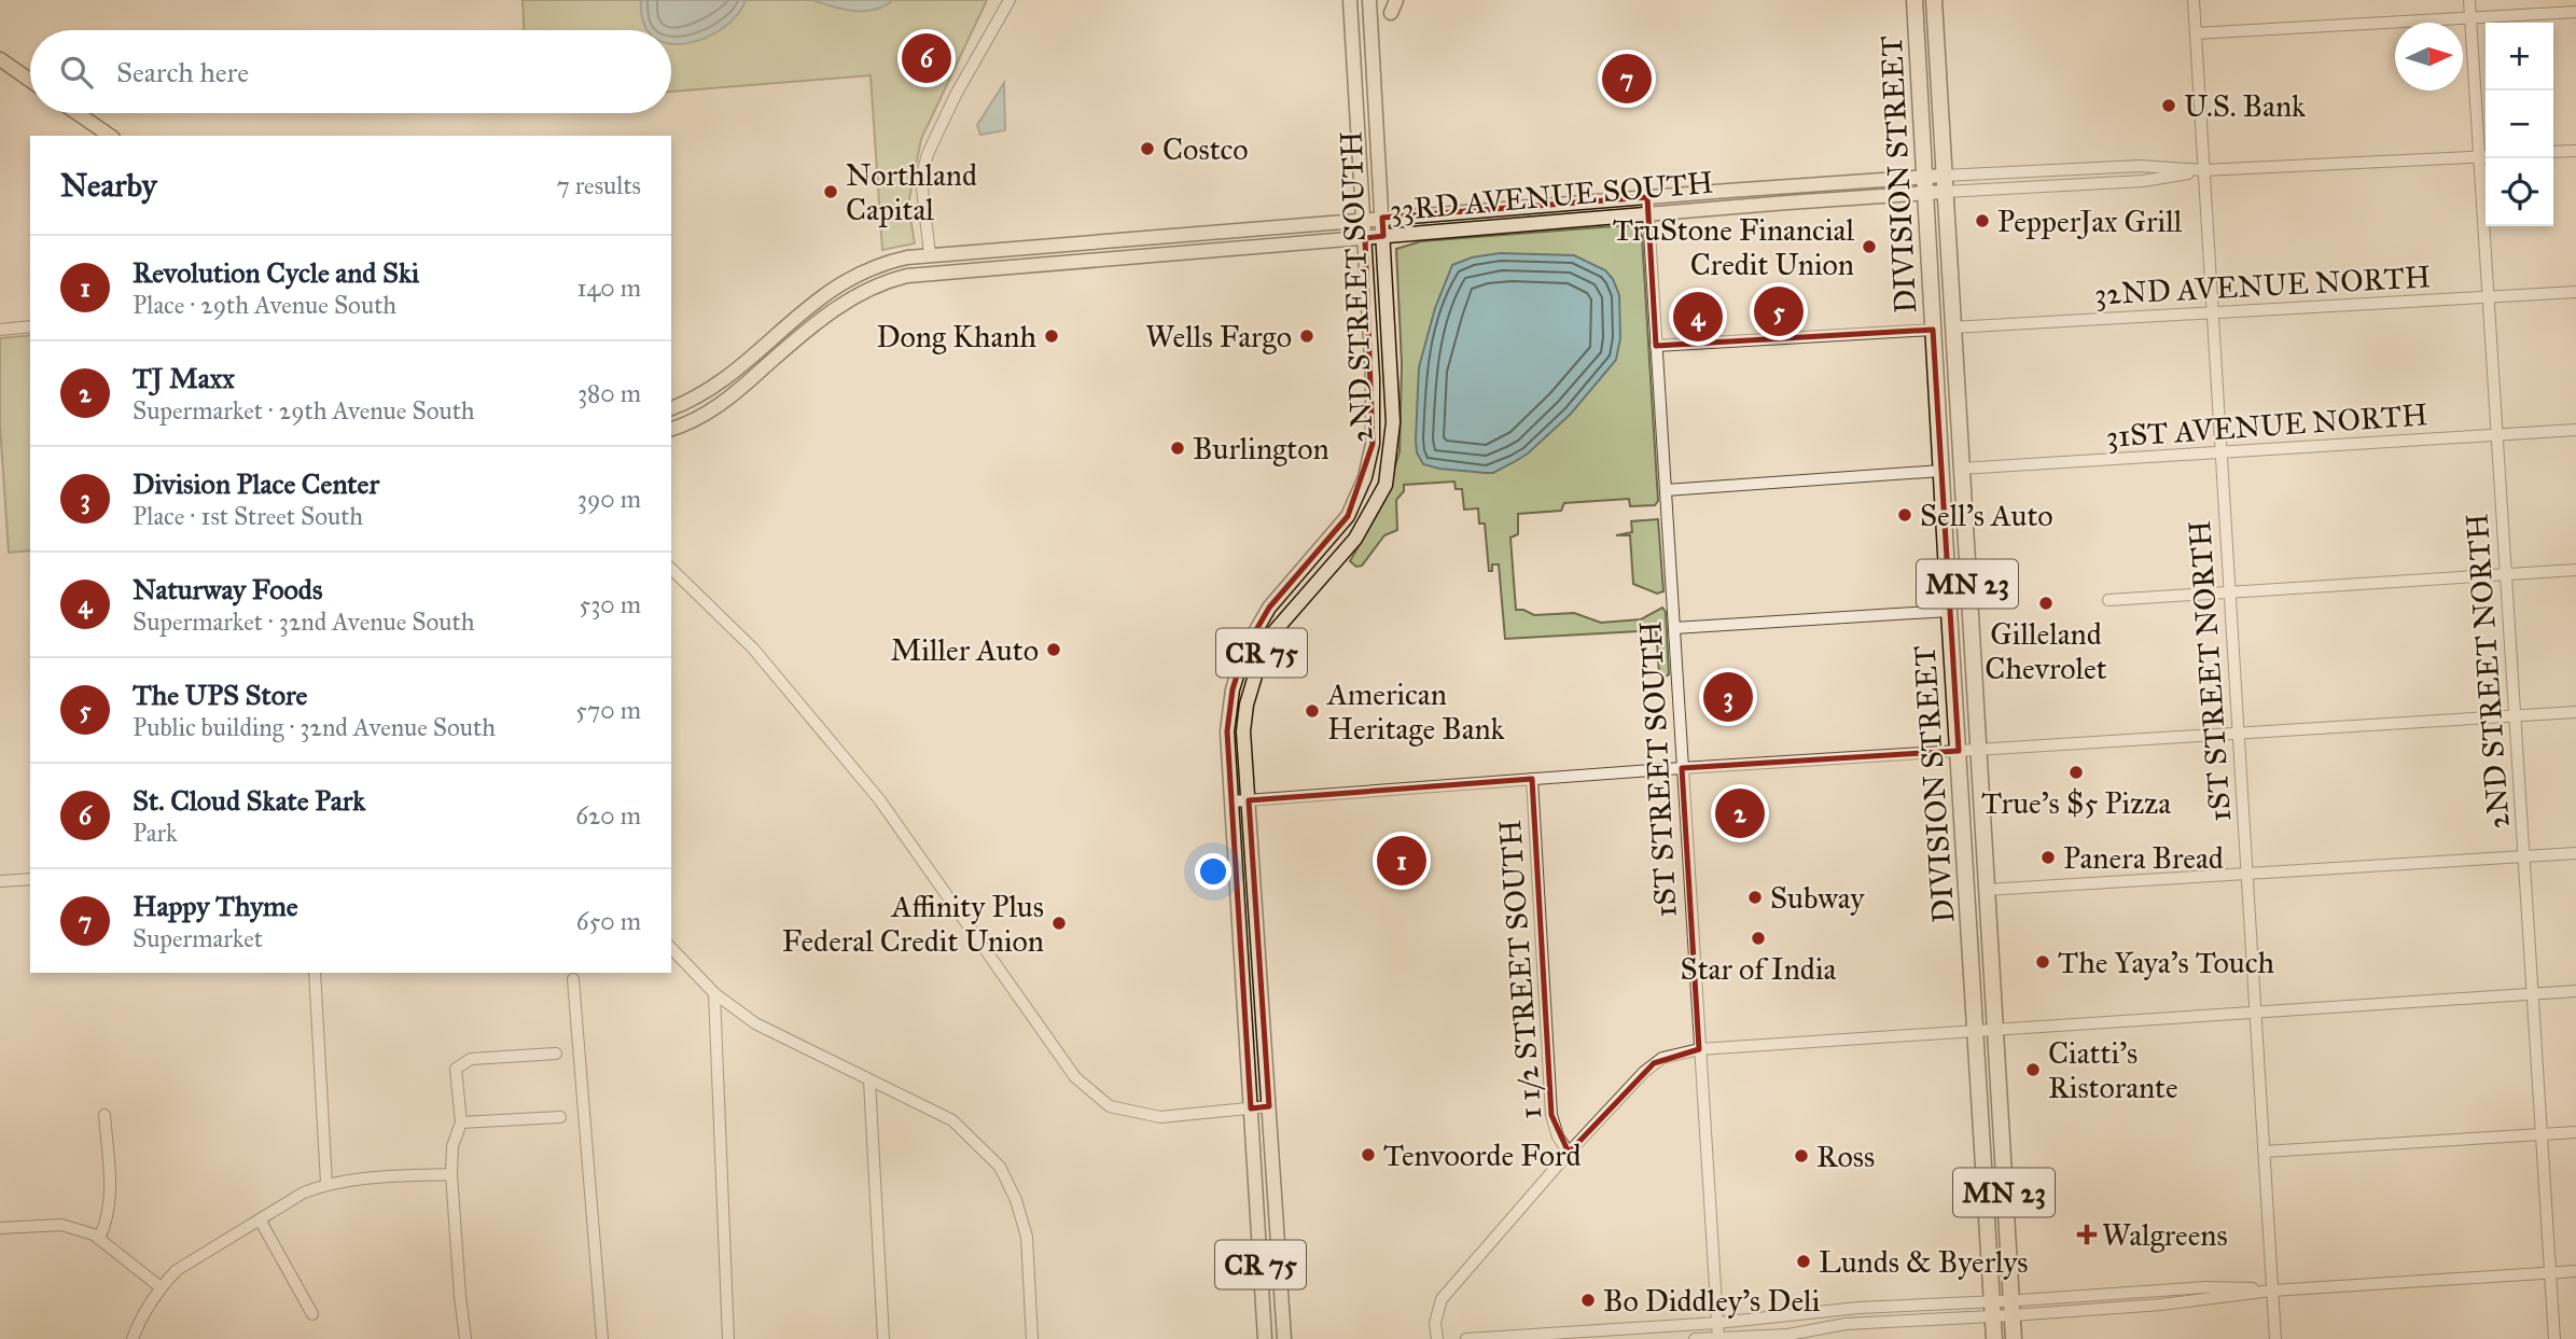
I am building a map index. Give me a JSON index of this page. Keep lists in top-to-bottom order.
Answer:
{
  "streets": {
    "highway": ["DIVISION STREET", "MN 23"],
    "main road": ["33RD AVENUE SOUTH", "2ND STREET SOUTH", "CR 75"],
    "street": [
      "32ND AVENUE NORTH",
      "31ST AVENUE NORTH",
      "1ST STREET NORTH",
      "2ND STREET NORTH",
      "1ST STREET SOUTH",
      "1 1/2 STREET SOUTH"
    ]
  },
  "crossings": [
    ["DIVISION STREET", "33RD AVENUE SOUTH"],
    ["DIVISION STREET", "32ND AVENUE NORTH"],
    ["DIVISION STREET", "31ST AVENUE NORTH"],
    ["33RD AVENUE SOUTH", "2ND STREET SOUTH"],
    ["33RD AVENUE SOUTH", "1ST STREET SOUTH"],
    ["32ND AVENUE NORTH", "1ST STREET NORTH"],
    ["32ND AVENUE NORTH", "2ND STREET NORTH"],
    ["31ST AVENUE NORTH", "1ST STREET NORTH"],
    ["31ST AVENUE NORTH", "2ND STREET NORTH"]
  ],
  "places": {
    "other": [
      "U.S. Bank",
      "Costco",
      "Northland Capital",
      "PepperJax Grill",
      "TruStone Financial Credit Union",
      "Dong Khanh",
      "Wells Fargo",
      "Burlington",
      "Sell's Auto",
      "Gilleland Chevrolet",
      "Miller Auto",
      "American Heritage Bank",
      "True's $5 Pizza",
      "Panera Bread",
      "Subway",
      "Affinity Plus Federal Credit Union",
      "Star of India",
      "The Yaya's Touch",
      "Ciatti's Ristorante",
      "Tenvoorde Ford",
      "Ross",
      "Lunds & Byerlys",
      "Bo Diddley's Deli"
    ],
    "health": ["Walgreens"]
  },
  "north": "right",
  "page": {
    "map_buttons": ["+", "−"],
    "pins": [
      "6",
      "7",
      "5",
      "4",
      "3",
      "2",
      "1"
    ],
    "search": "Search here",
    "heading": ["Nearby", "7 results"],
    "list": [
      {
        "mark": "1",
        "name": "Revolution Cycle and Ski",
        "note": "Place · 29th Avenue South",
        "value": "140 m"
      },
      {
        "mark": "2",
        "name": "TJ Maxx",
        "note": "Supermarket · 29th Avenue South",
        "value": "380 m"
      },
      {
        "mark": "3",
        "name": "Division Place Center",
        "note": "Place · 1st Street South",
        "value": "390 m"
      },
      {
        "mark": "4",
        "name": "Naturway Foods",
        "note": "Supermarket · 32nd Avenue South",
        "value": "530 m"
      },
      {
        "mark": "5",
        "name": "The UPS Store",
        "note": "Public building · 32nd Avenue South",
        "value": "570 m"
      },
      {
        "mark": "6",
        "name": "St. Cloud Skate Park",
        "note": "Park",
        "value": "620 m"
      },
      {
        "mark": "7",
        "name": "Happy Thyme",
        "note": "Supermarket",
        "value": "650 m"
      }
    ]
  }
}
